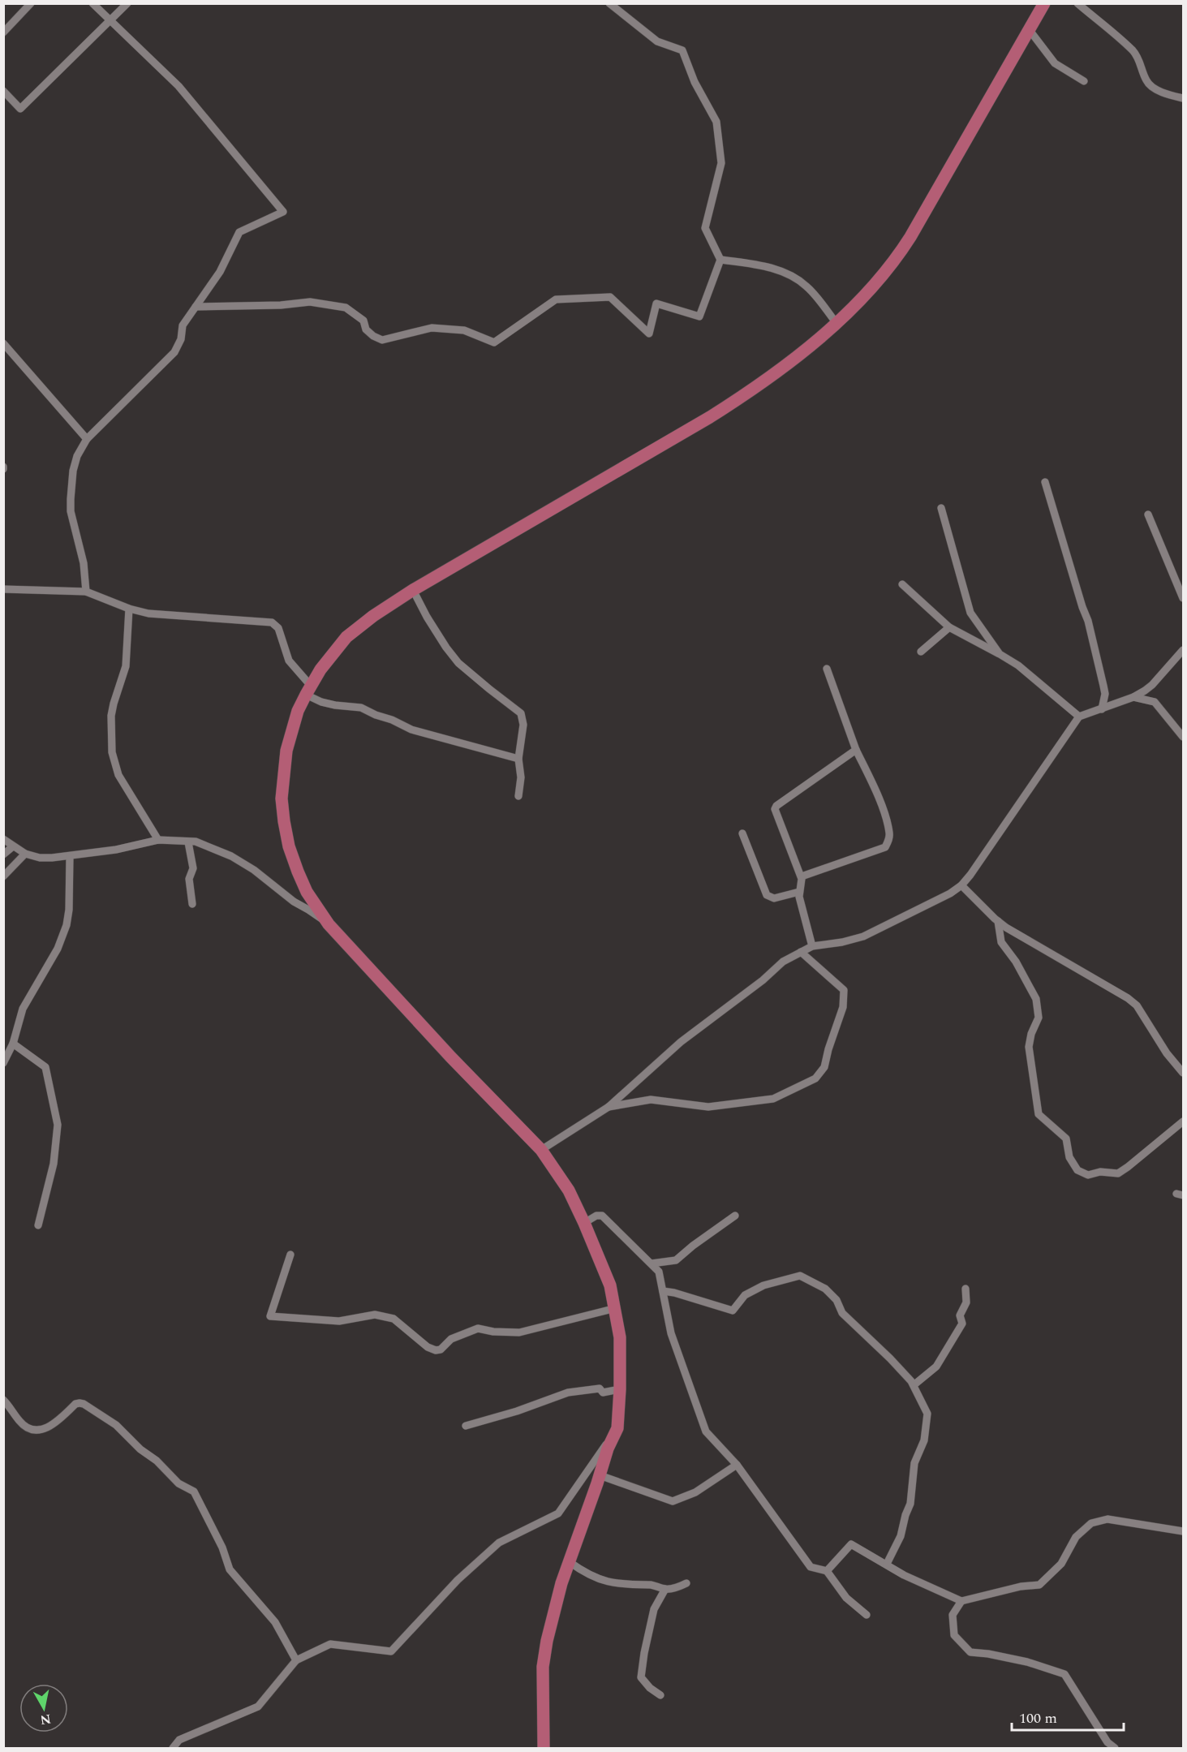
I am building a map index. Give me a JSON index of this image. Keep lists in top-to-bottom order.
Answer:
{
  "scale_bar": "100 m",
  "north": "bottom"
}
